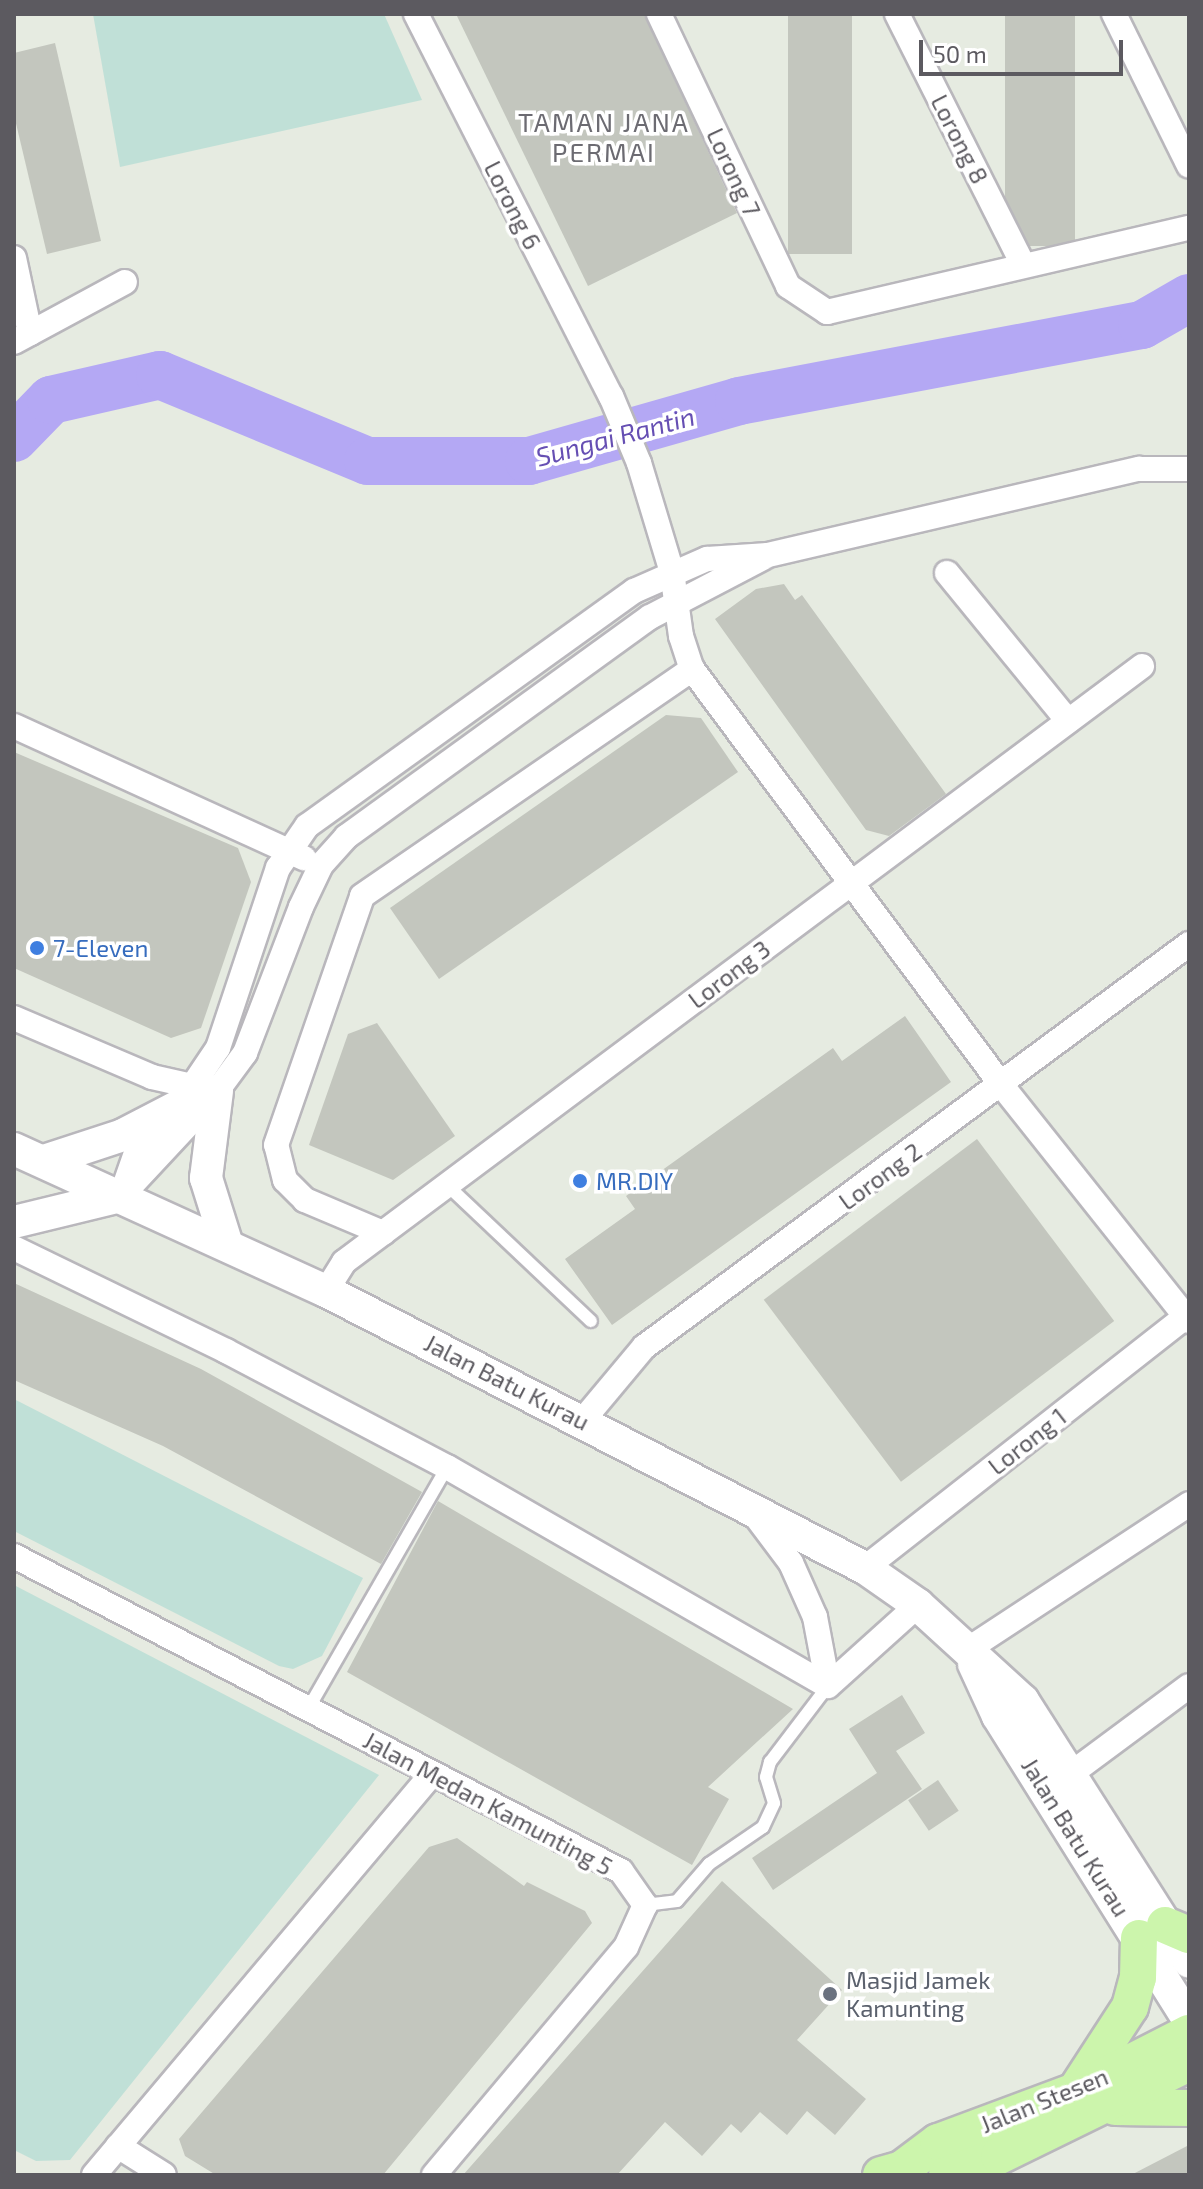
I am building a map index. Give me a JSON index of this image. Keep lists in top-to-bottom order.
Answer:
{
  "streets": {
    "main road": ["Jalan Batu Kurau", "Jalan Stesen"],
    "street": [
      "Lorong 8",
      "Lorong 7",
      "Lorong 6",
      "Lorong 3",
      "Lorong 2",
      "Lorong 1",
      "Jalan Medan Kamunting 5"
    ]
  },
  "crossings": [
    ["Lorong 8", "Lorong 7"],
    ["Lorong 3", "Jalan Batu Kurau"],
    ["Lorong 2", "Jalan Batu Kurau"],
    ["Jalan Batu Kurau", "Lorong 1"]
  ],
  "districts": ["TAMAN JANA PERMAI"],
  "water": ["Sungai Rantin"],
  "places": ["7-Eleven", "MR.DIY", "Masjid Jamek Kamunting"],
  "scale_bar": "50 m"
}
